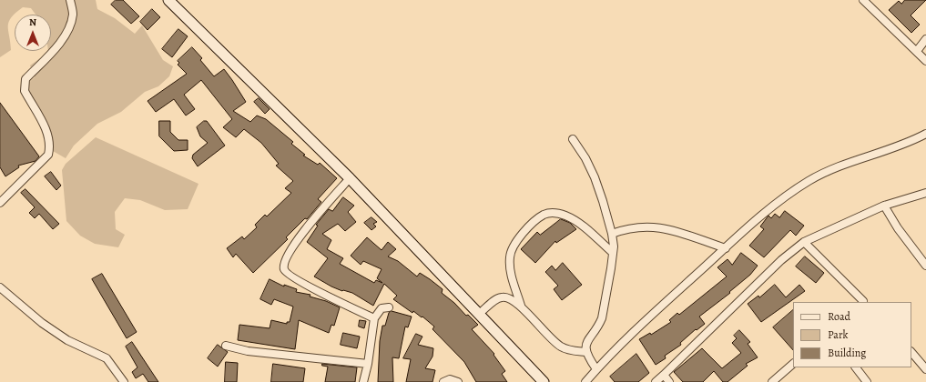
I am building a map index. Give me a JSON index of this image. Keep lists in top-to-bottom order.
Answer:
{
  "legend": ["Road", "Park", "Building"],
  "north": "top"
}
